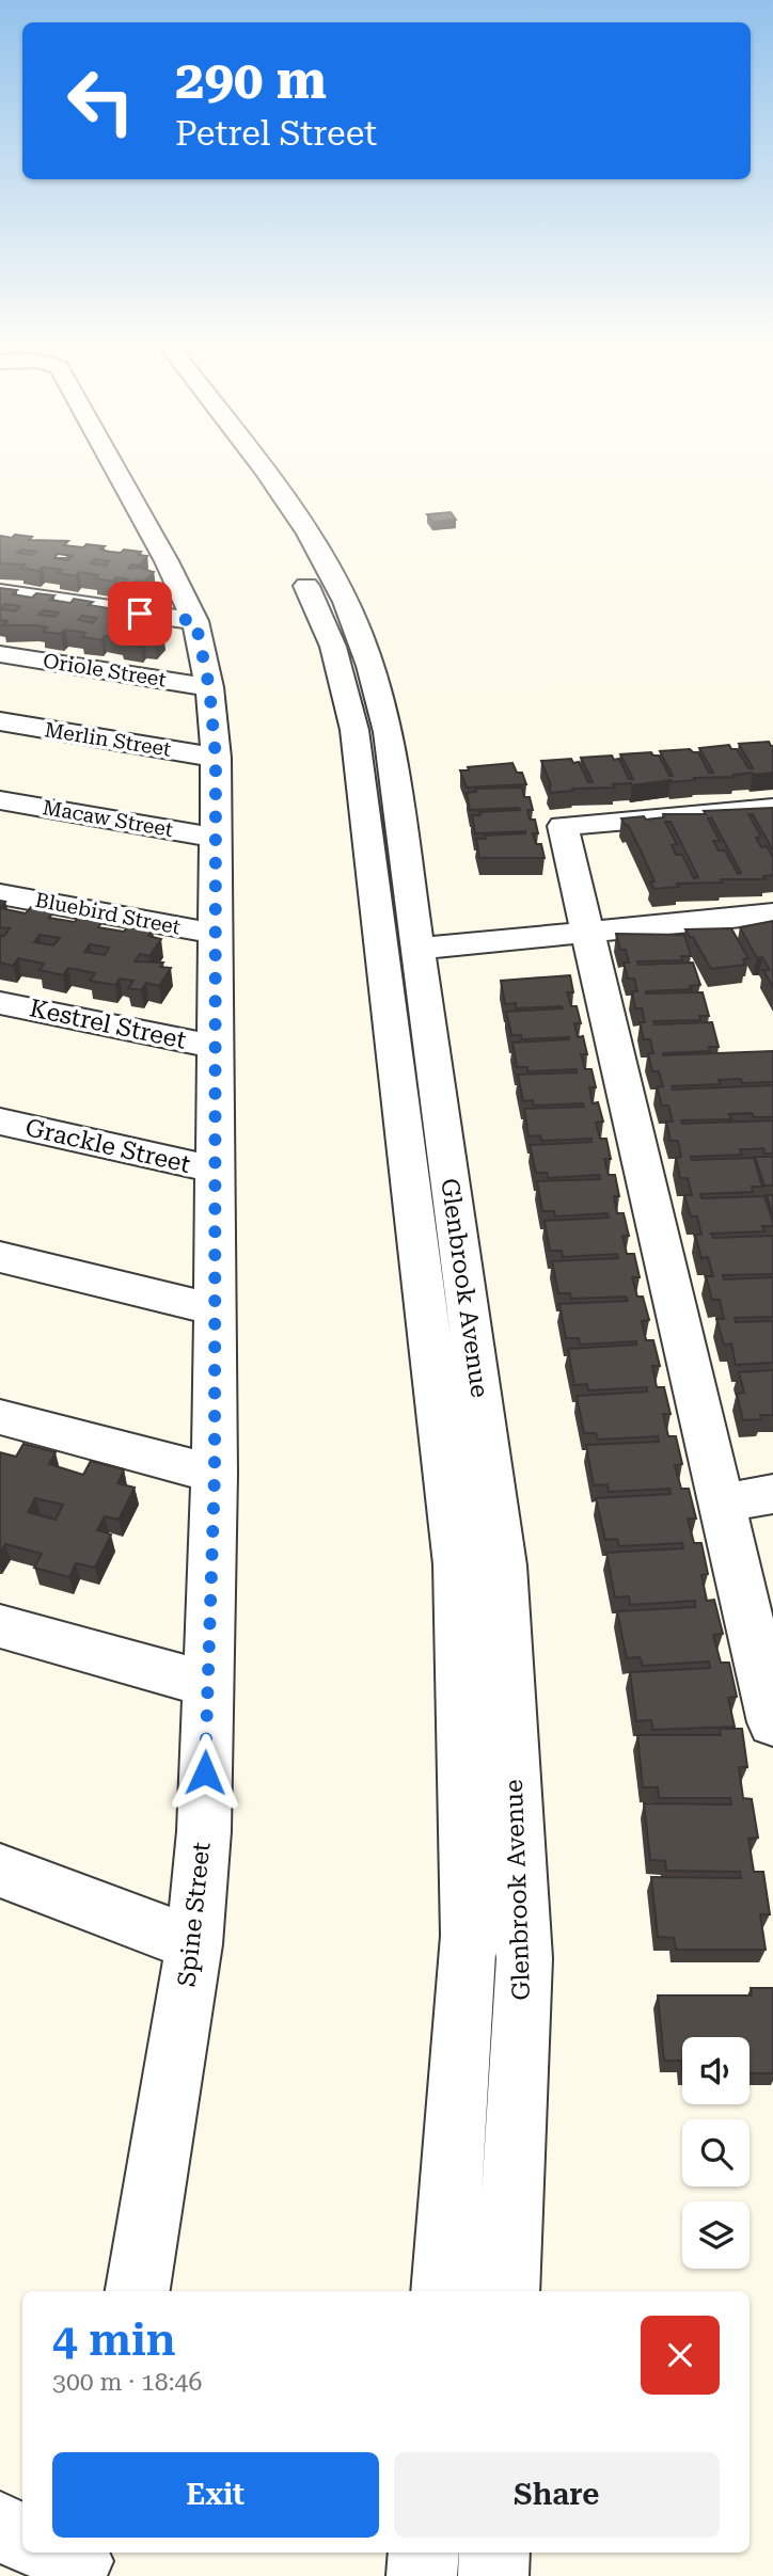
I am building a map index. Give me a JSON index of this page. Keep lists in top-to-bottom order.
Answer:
{
  "streets": {
    "street": [
      "Oriole Street",
      "Merlin Street",
      "Macaw Street",
      "Bluebird Street",
      "Kestrel Street",
      "Grackle Street",
      "Glenbrook Avenue",
      "Spine Street"
    ]
  },
  "crossings": [
    ["Oriole Street", "Spine Street"],
    ["Merlin Street", "Spine Street"],
    ["Macaw Street", "Spine Street"],
    ["Bluebird Street", "Spine Street"],
    ["Kestrel Street", "Spine Street"],
    ["Grackle Street", "Spine Street"]
  ],
  "page": {
    "turn": ["290 m", "Petrel Street"],
    "heading": ["4 min", "300 m · 18:46"],
    "buttons": ["Exit", "Share"]
  }
}
